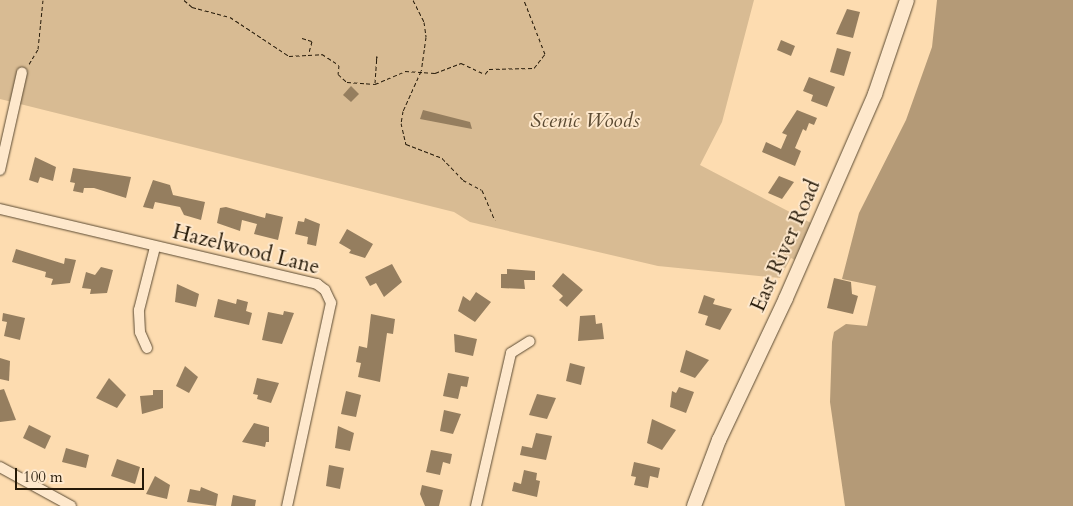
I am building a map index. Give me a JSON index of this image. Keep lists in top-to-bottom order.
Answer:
{
  "streets": {
    "main road": ["East River Road"],
    "street": ["Hazelwood Lane"]
  },
  "parks": ["Scenic Woods"],
  "scale_bar": "100 m"
}
